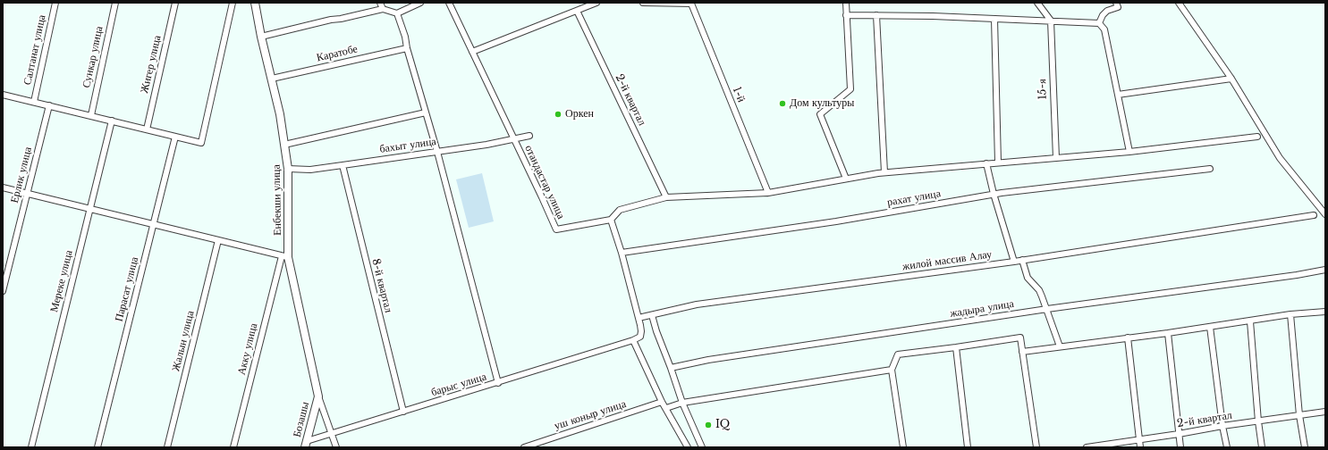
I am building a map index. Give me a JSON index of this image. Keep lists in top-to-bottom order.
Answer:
{
  "streets": {
    "street": [
      "Салтанат улица",
      "Каратобе",
      "Сункар улица",
      "Жигер улица",
      "15-я",
      "1-й",
      "2-й квартал",
      "бахыт улица",
      "Ерлик улица",
      "отандастар улица",
      "рахат улица",
      "Енбекши улица",
      "жилой массив Алау",
      "Мереке улица",
      "8-й квартал",
      "Парасат улица",
      "жадыра улица",
      "Жалын улица",
      "Акку улица",
      "барыс улица",
      "уш коныр улица",
      "Бозашы"
    ]
  },
  "crossings": [
    ["Каратобе", "Енбекши улица"],
    ["бахыт улица", "отандастар улица"],
    ["бахыт улица", "Енбекши улица"],
    ["бахыт улица", "8-й квартал"],
    ["Енбекши улица", "Акку улица"],
    ["Енбекши улица", "Бозашы"],
    ["8-й квартал", "барыс улица"],
    ["барыс улица", "Бозашы"]
  ],
  "places": ["Дом культуры", "Оркен", "IQ"]
}
